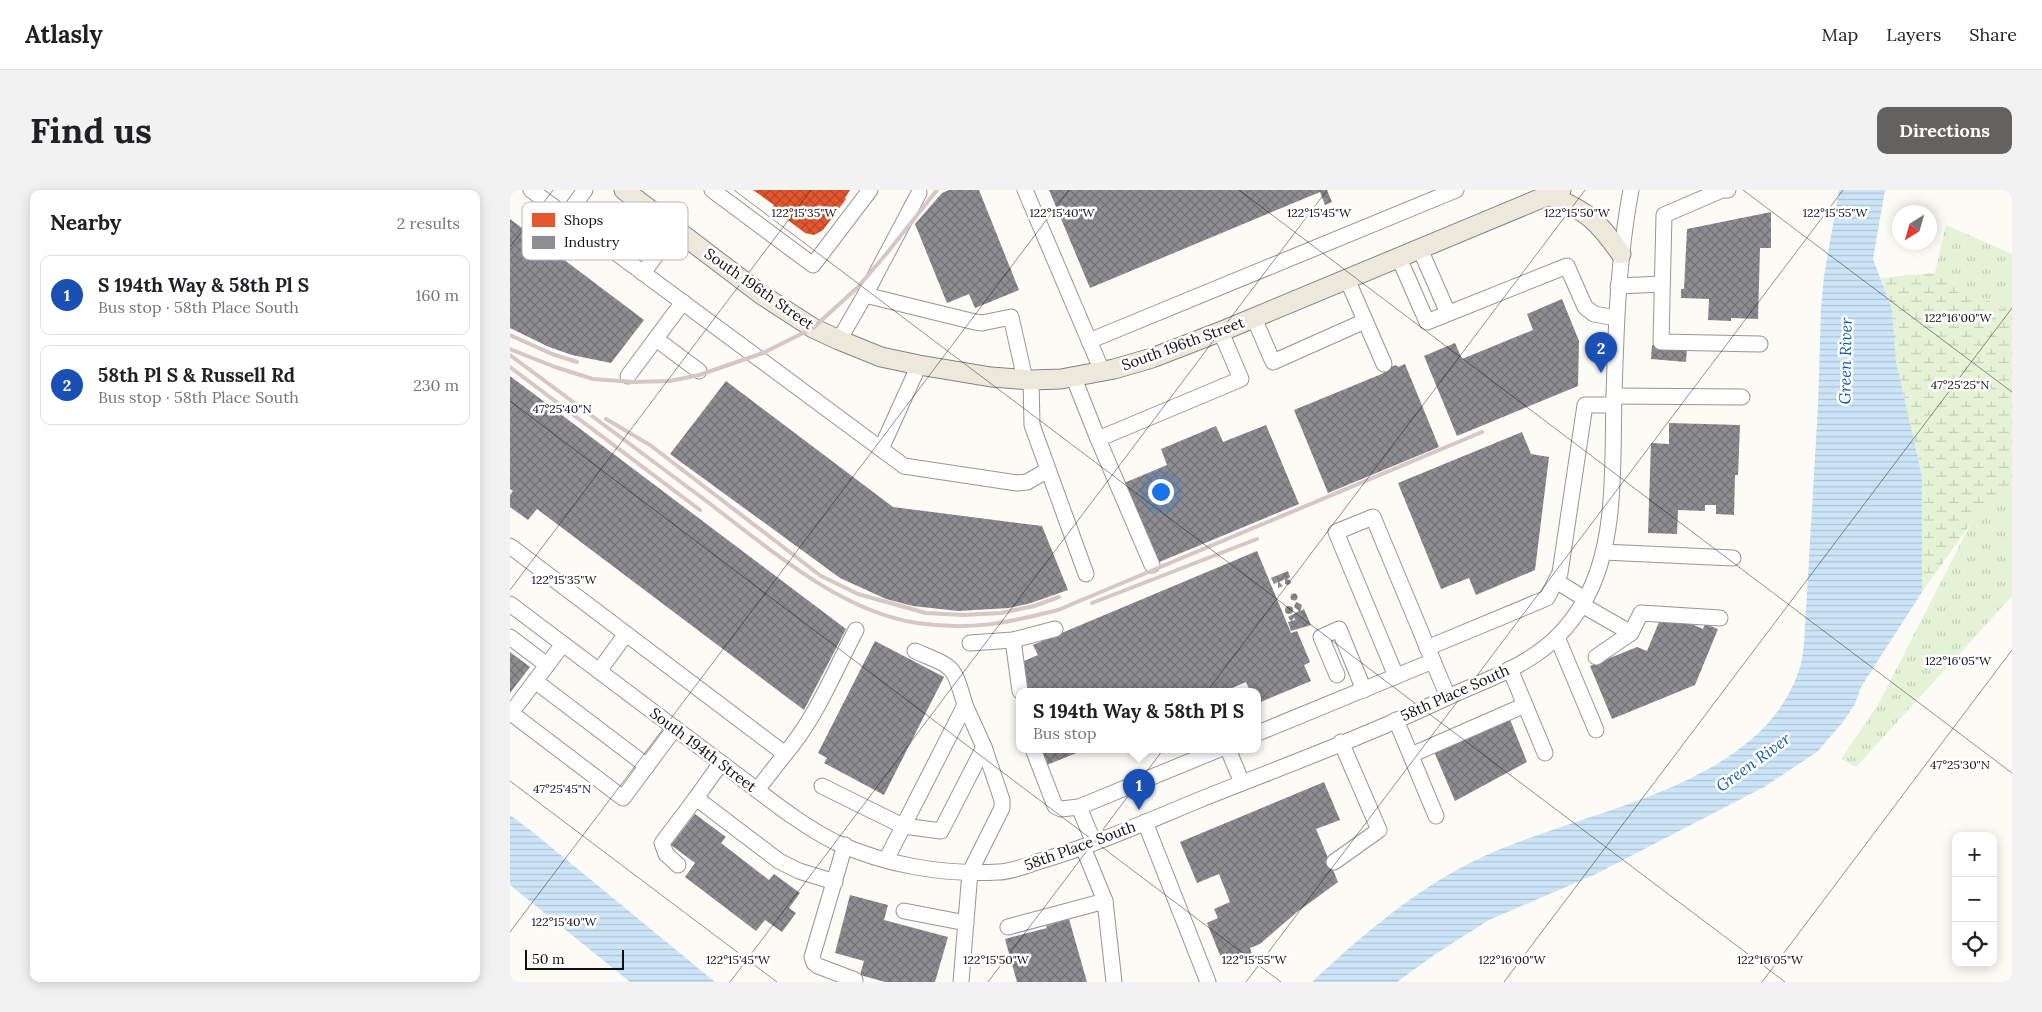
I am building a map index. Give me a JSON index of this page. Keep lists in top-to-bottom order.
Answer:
{
  "streets": {
    "main road": ["South 196th Street"],
    "street": ["58th Place South", "South 194th Street"]
  },
  "crossings": [
    ["58th Place South", "South 194th Street"]
  ],
  "water": ["Green River"],
  "legend": ["Shops", "Industry"],
  "scale_bar": "50 m",
  "north": "bottom left",
  "page": {
    "header": "Atlasly",
    "nav": ["Map", "Layers", "Share"],
    "buttons": "Directions",
    "title": "Find us",
    "heading": ["Nearby", "2 results"],
    "list": [
      {
        "mark": "1",
        "name": "S 194th Way & 58th Pl S",
        "note": "Bus stop · 58th Place South",
        "value": "160 m"
      },
      {
        "mark": "2",
        "name": "58th Pl S & Russell Rd",
        "note": "Bus stop · 58th Place South",
        "value": "230 m"
      }
    ],
    "pins": ["2", "1"],
    "popup": ["S 194th Way & 58th Pl S", "Bus stop"],
    "map_buttons": ["+", "−"],
    "scale": "50 m"
  },
  "coordinates": [
    "122°15'35\"W",
    "122°15'40\"W",
    "122°15'45\"W",
    "122°15'50\"W",
    "122°15'55\"W",
    "122°16'00\"W",
    "47°25'25\"N",
    "47°25'40\"N",
    "122°16'05\"W",
    "47°25'30\"N",
    "47°25'45\"N"
  ]
}
